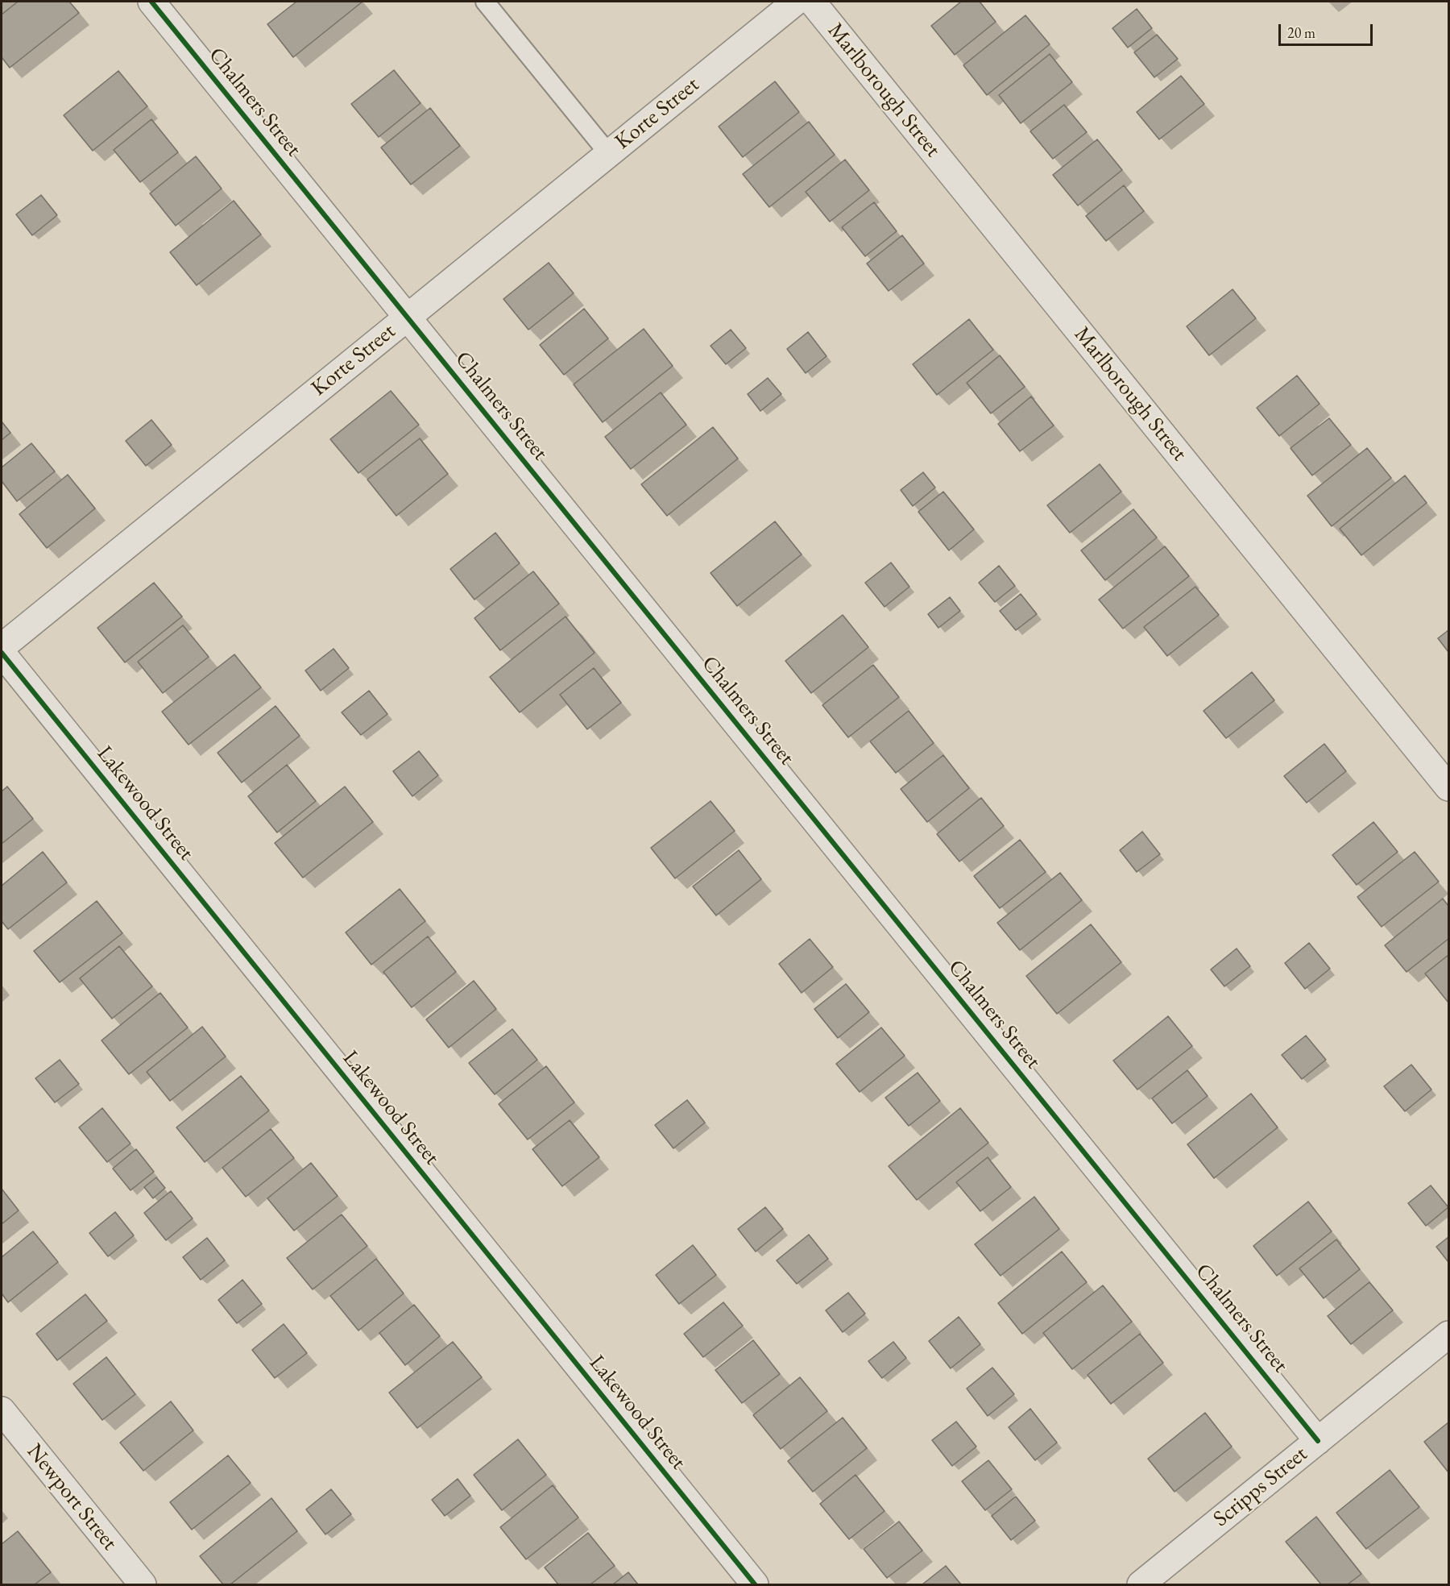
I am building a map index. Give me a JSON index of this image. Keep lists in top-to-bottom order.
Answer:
{
  "streets": {
    "street": [
      "Marlborough Street",
      "Chalmers Street",
      "Korte Street",
      "Lakewood Street",
      "Scripps Street",
      "Newport Street"
    ]
  },
  "crossings": [
    ["Chalmers Street", "Korte Street"],
    ["Chalmers Street", "Scripps Street"]
  ],
  "scale_bar": "20 m"
}
